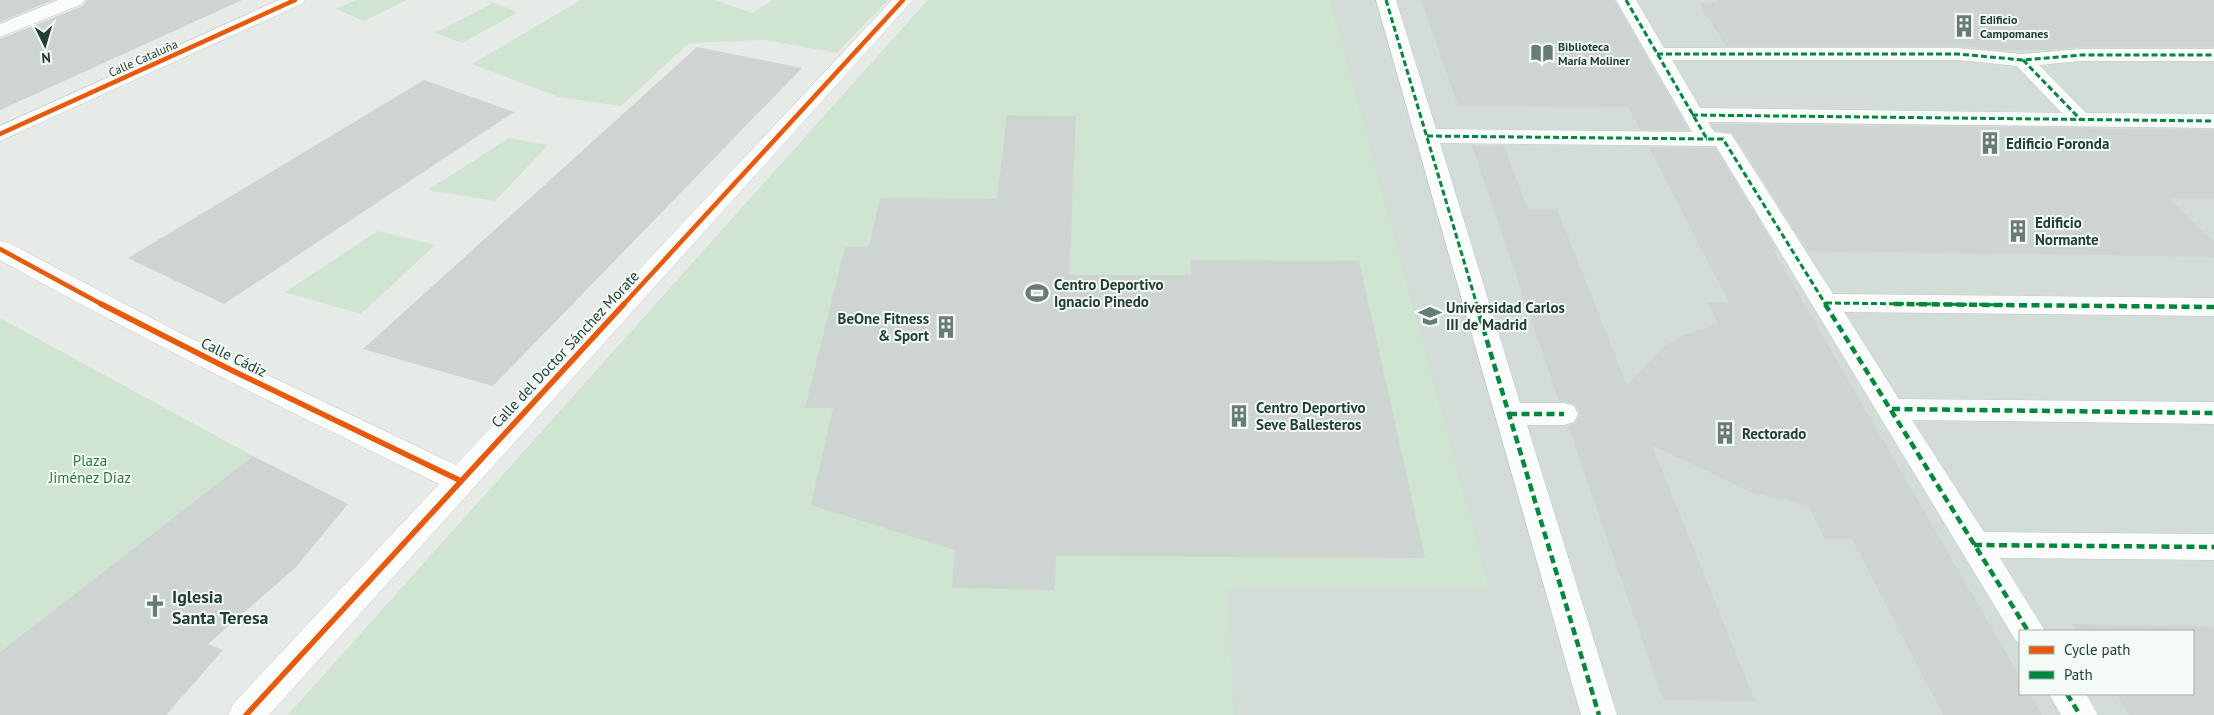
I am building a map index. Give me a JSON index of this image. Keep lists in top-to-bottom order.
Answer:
{
  "streets": {
    "street": ["Calle Cataluña", "Calle del Doctor Sánchez Morate", "Calle Cádiz"]
  },
  "crossings": [
    ["Calle del Doctor Sánchez Morate", "Calle Cádiz"]
  ],
  "parks": ["Plaza Jiménez Díaz"],
  "places": {
    "building": [
      "Edificio Campomanes",
      "Edificio Foronda",
      "Edificio Normante",
      "BeOne Fitness & Sport",
      "Centro Deportivo Seve Ballesteros",
      "Rectorado"
    ],
    "library": ["Biblioteca María Moliner"],
    "sports": ["Centro Deportivo Ignacio Pinedo"],
    "school or university": ["Universidad Carlos III de Madrid"],
    "church": ["Iglesia Santa Teresa"]
  },
  "legend": ["Cycle path", "Path"],
  "north": "bottom"
}
